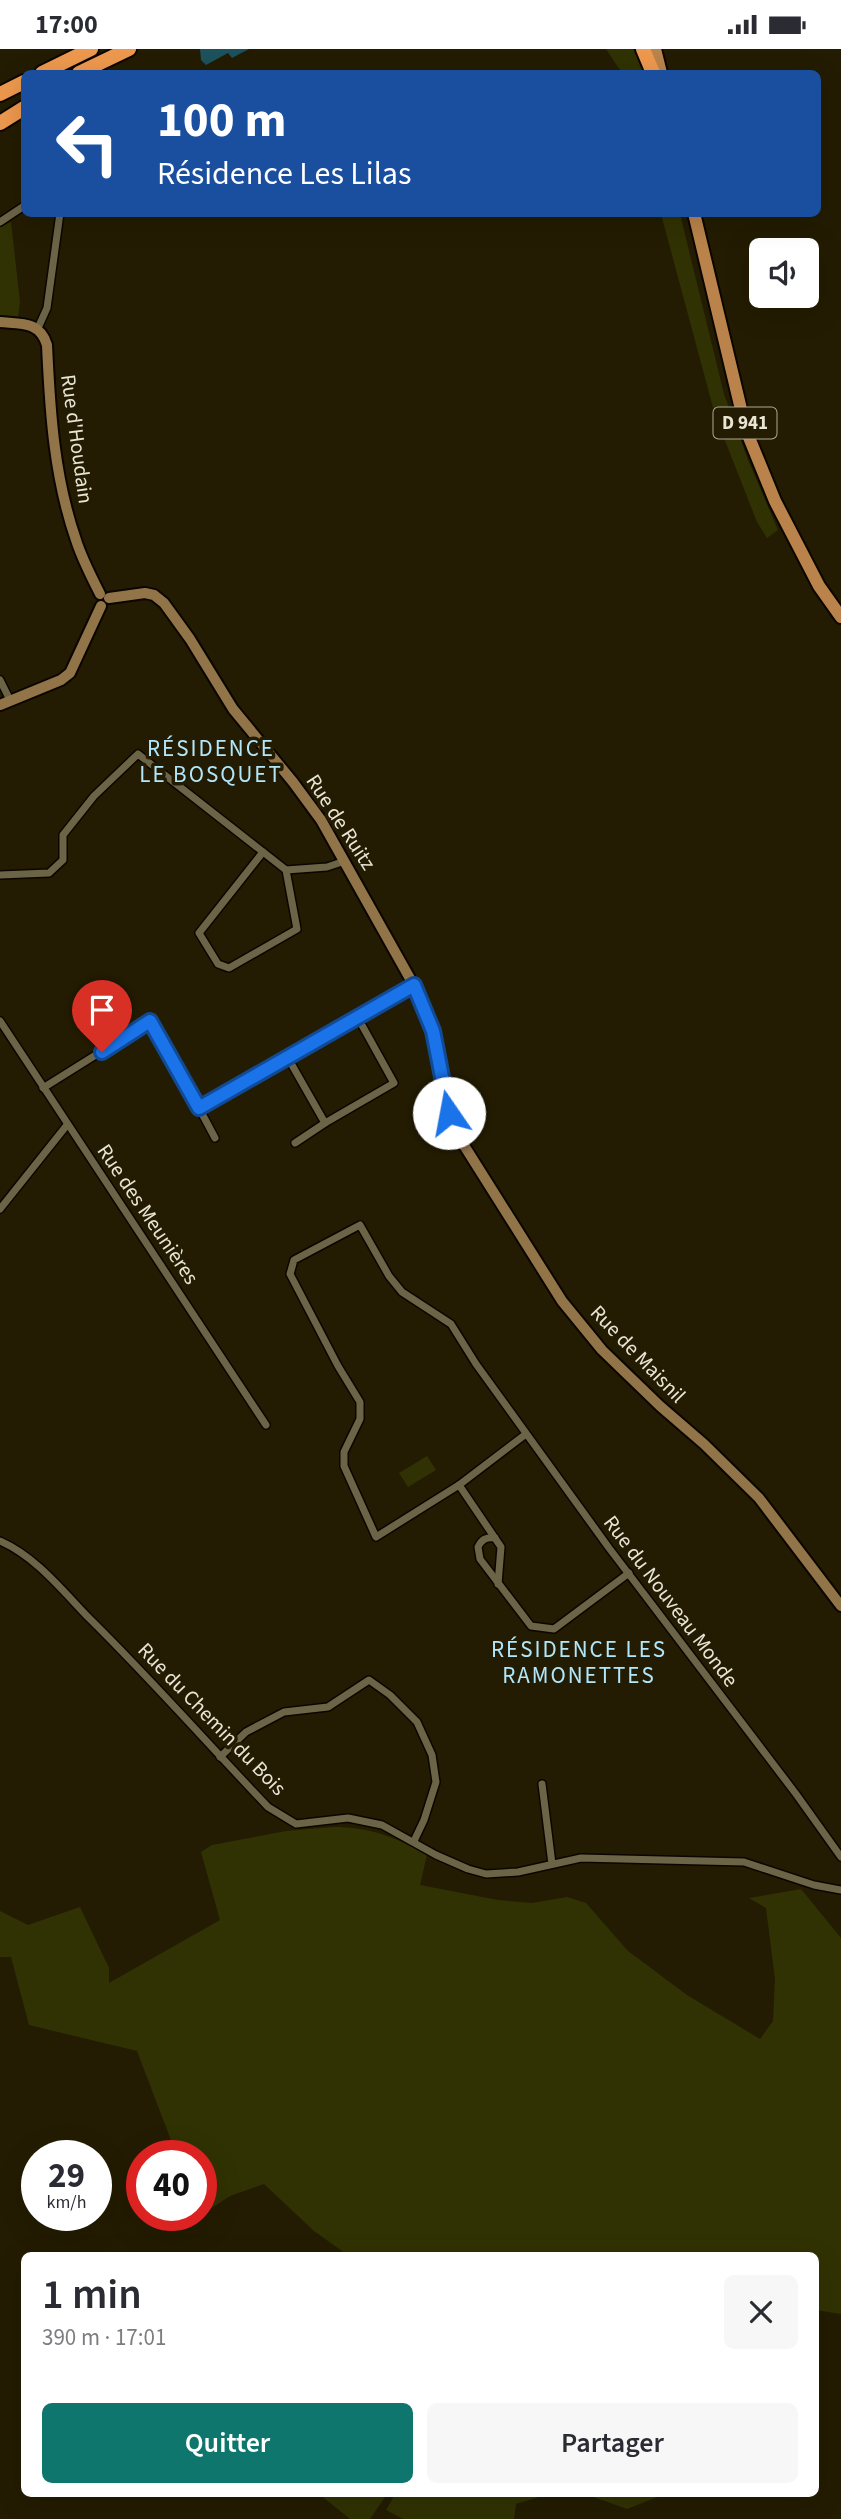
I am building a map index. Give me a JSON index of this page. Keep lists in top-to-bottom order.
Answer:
{
  "streets": {
    "main road": ["D 941"],
    "street": [
      "Rue d'Houdain",
      "Rue de Ruitz",
      "Rue des Meunières",
      "Rue de Maisnil",
      "Rue du Nouveau Monde",
      "Rue du Chemin du Bois"
    ]
  },
  "crossings": [
    ["Rue d'Houdain", "Rue de Ruitz"],
    ["Rue de Ruitz", "Rue de Maisnil"]
  ],
  "districts": ["RÉSIDENCE LE BOSQUET", "RÉSIDENCE LES RAMONETTES"],
  "page": {
    "status": "17:00",
    "turn": ["100 m", "Résidence Les Lilas"],
    "speed": "29 km/h",
    "limit": "40",
    "heading": ["1 min", "390 m · 17:01"],
    "buttons": ["Quitter", "Partager"]
  }
}
